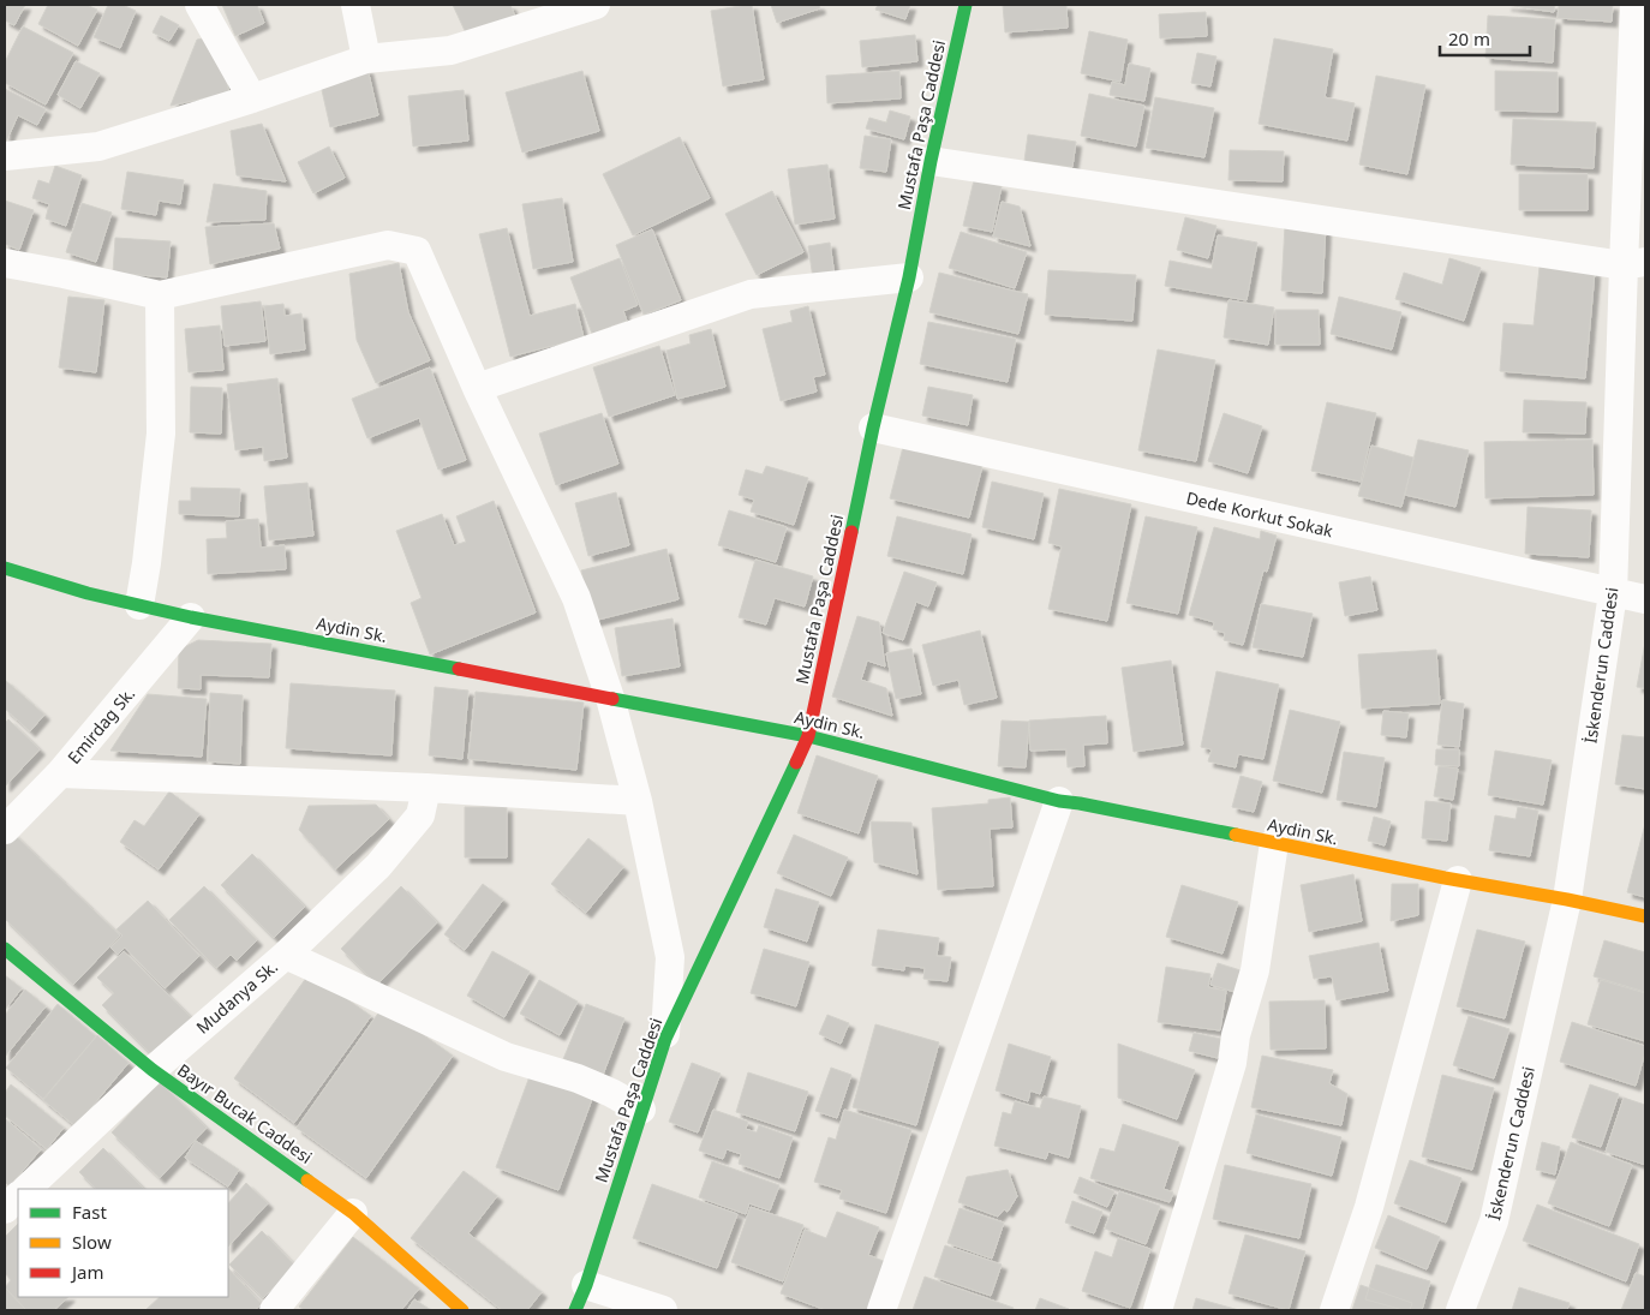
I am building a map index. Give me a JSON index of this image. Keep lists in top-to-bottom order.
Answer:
{
  "streets": {
    "street": [
      "Mustafa Paşa Caddesi",
      "Dede Korkut Sokak",
      "Aydin Sk.",
      "İskenderun Caddesi",
      "Emirdag Sk.",
      "Mudanya Sk.",
      "Bayır Bucak Caddesi"
    ]
  },
  "crossings": [
    ["Mustafa Paşa Caddesi", "Dede Korkut Sokak"],
    ["Mustafa Paşa Caddesi", "Aydin Sk."],
    ["Dede Korkut Sokak", "İskenderun Caddesi"],
    ["Aydin Sk.", "İskenderun Caddesi"],
    ["Aydin Sk.", "Emirdag Sk."],
    ["Mudanya Sk.", "Bayır Bucak Caddesi"]
  ],
  "legend": ["Fast", "Slow", "Jam"],
  "scale_bar": "20 m"
}
